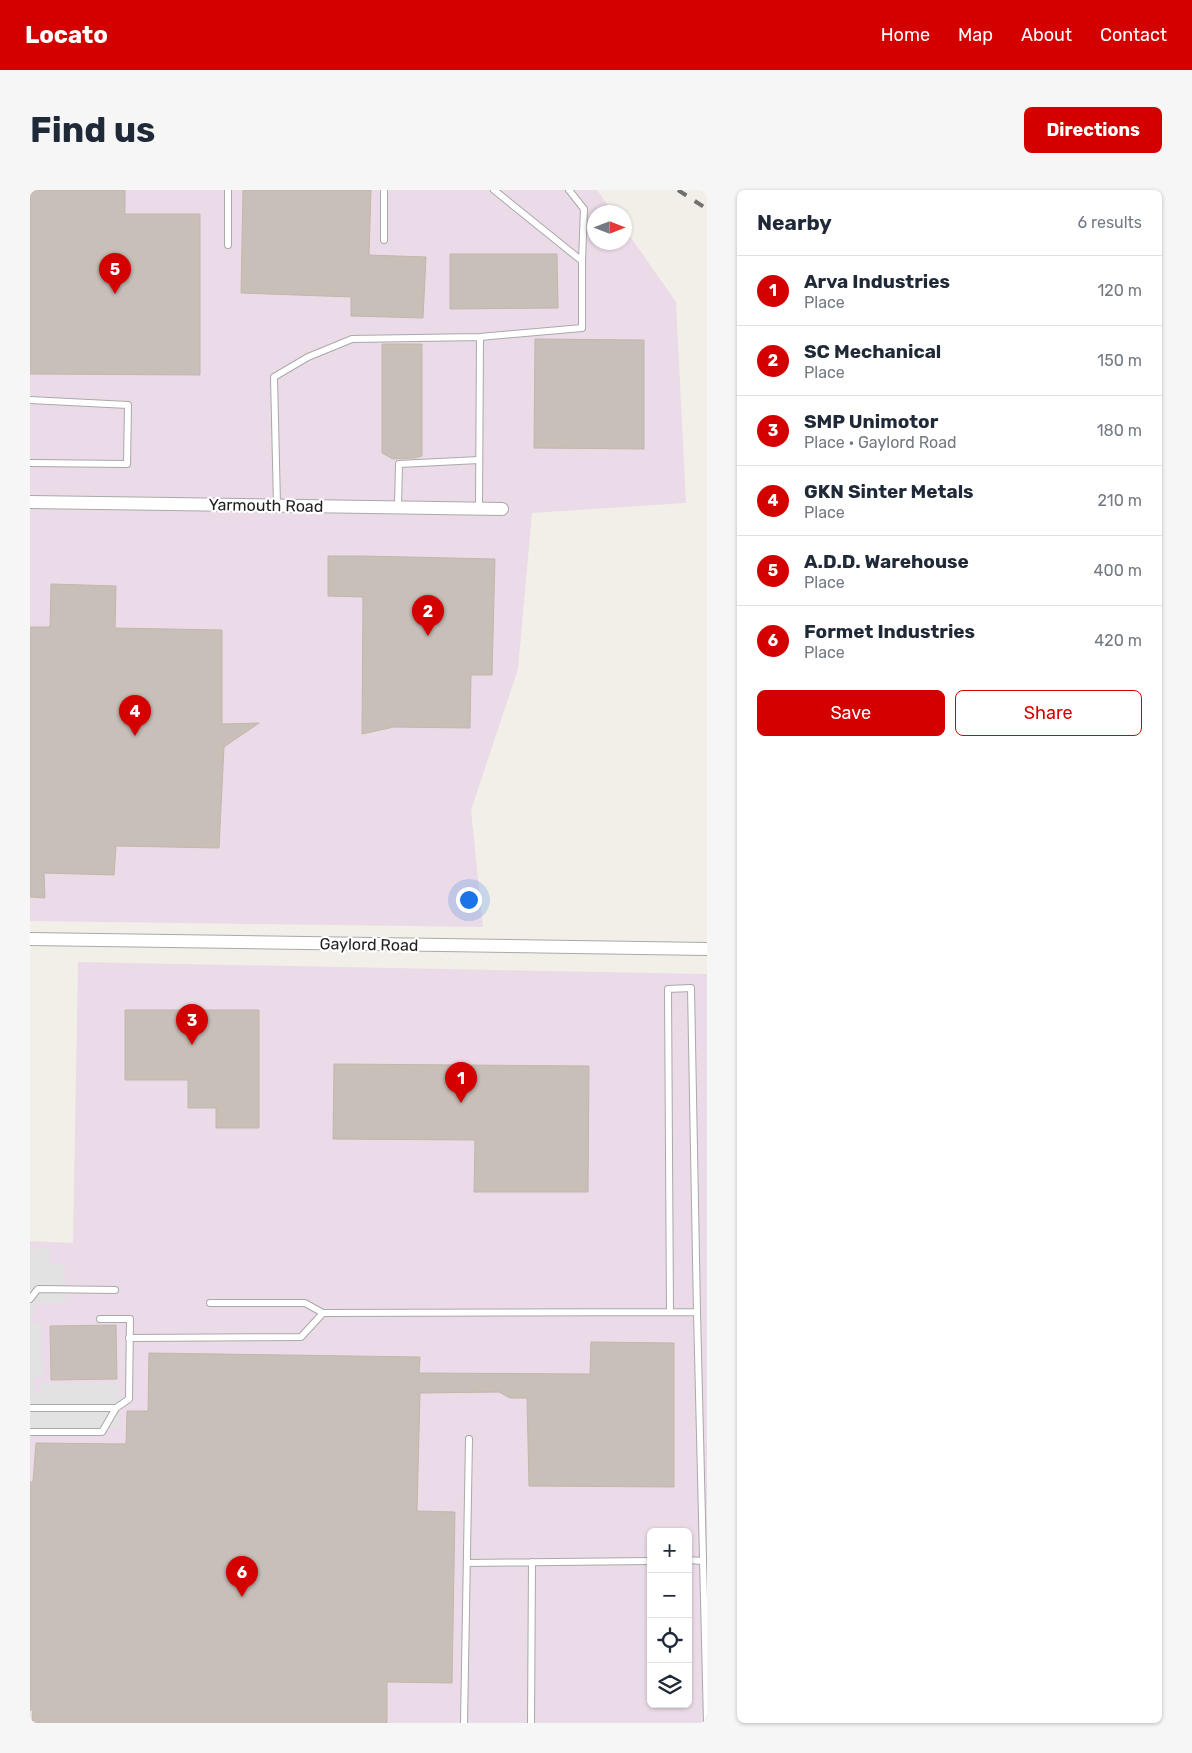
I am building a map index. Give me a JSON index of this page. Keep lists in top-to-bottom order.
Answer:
{
  "streets": {
    "street": ["Yarmouth Road", "Gaylord Road"]
  },
  "north": "right",
  "page": {
    "header": "Locato",
    "nav": [
      "Home",
      "Map",
      "About",
      "Contact"
    ],
    "buttons": [
      "Directions",
      ["Save", "Share"]
    ],
    "title": "Find us",
    "heading": ["Nearby", "6 results"],
    "pins": [
      "5",
      "2",
      "4",
      "3",
      "1",
      "6"
    ],
    "list": [
      {
        "mark": "1",
        "name": "Arva Industries",
        "note": "Place",
        "value": "120 m"
      },
      {
        "mark": "2",
        "name": "SC Mechanical",
        "note": "Place",
        "value": "150 m"
      },
      {
        "mark": "3",
        "name": "SMP Unimotor",
        "note": "Place · Gaylord Road",
        "value": "180 m"
      },
      {
        "mark": "4",
        "name": "GKN Sinter Metals",
        "note": "Place",
        "value": "210 m"
      },
      {
        "mark": "5",
        "name": "A.D.D. Warehouse",
        "note": "Place",
        "value": "400 m"
      },
      {
        "mark": "6",
        "name": "Formet Industries",
        "note": "Place",
        "value": "420 m"
      }
    ],
    "map_buttons": ["+", "−"]
  }
}
